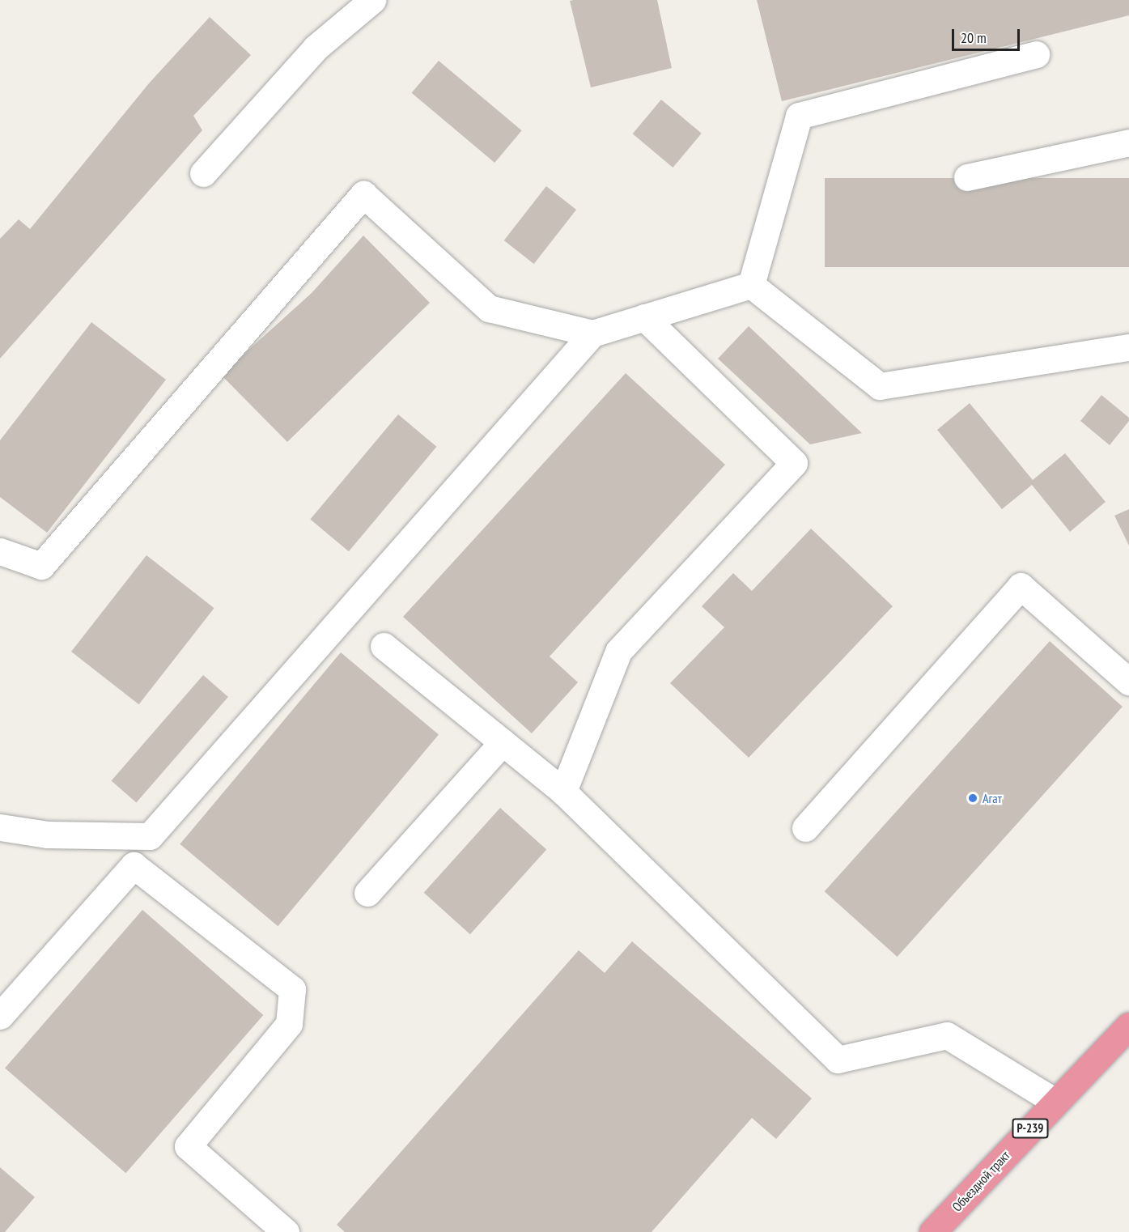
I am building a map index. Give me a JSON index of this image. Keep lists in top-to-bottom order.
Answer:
{
  "streets": {
    "highway": ["Р-239", "Объездной тракт"]
  },
  "places": ["Агат"],
  "scale_bar": "20 m"
}
